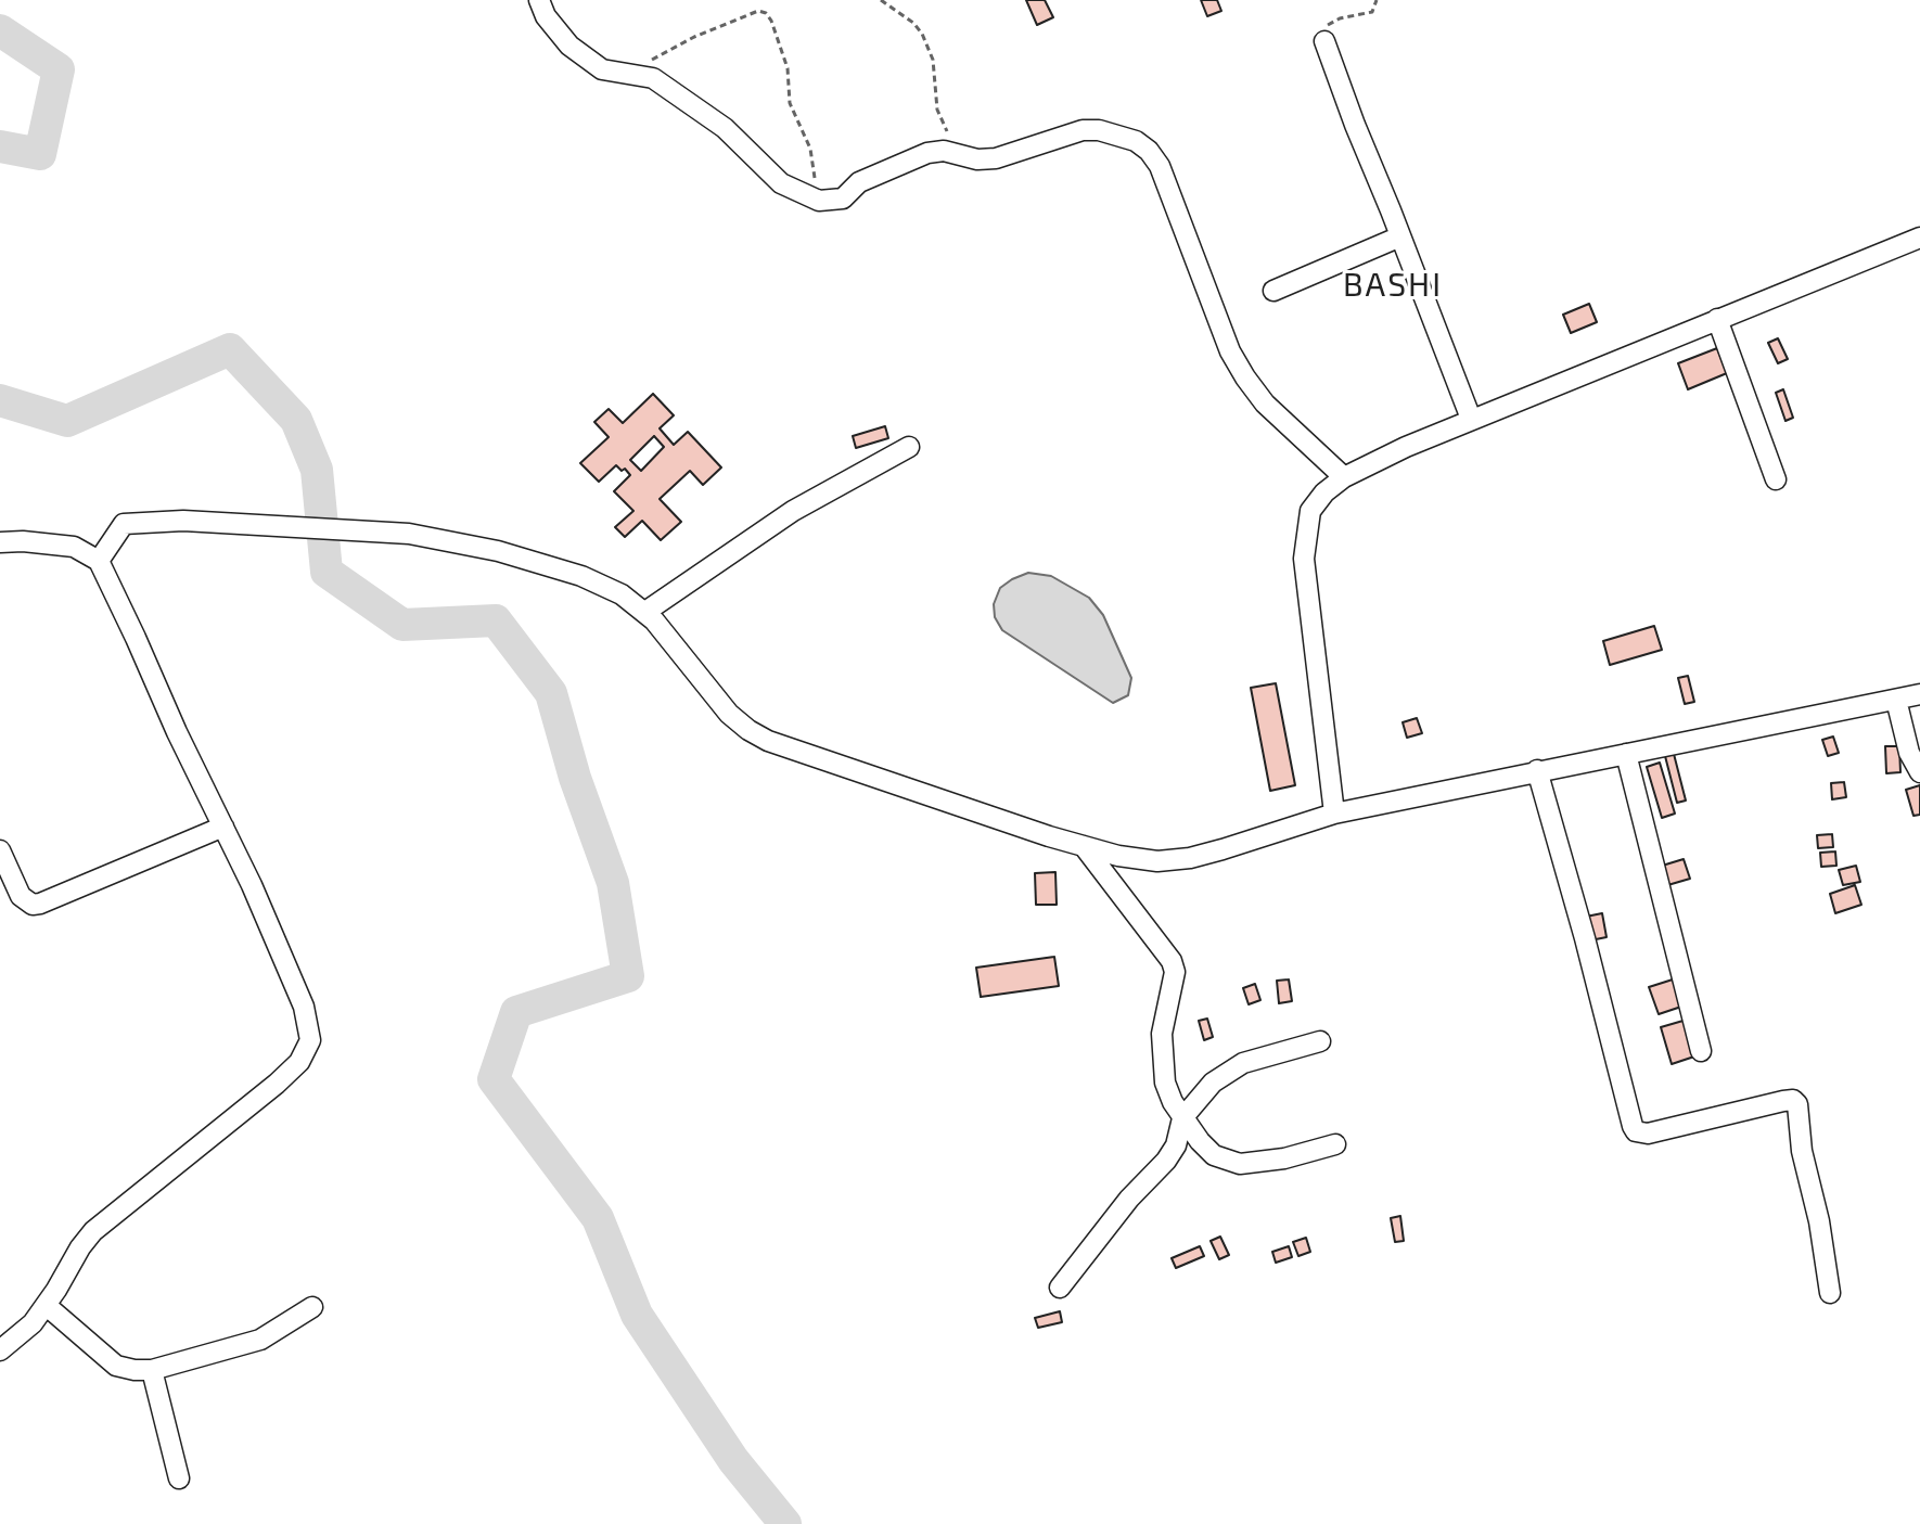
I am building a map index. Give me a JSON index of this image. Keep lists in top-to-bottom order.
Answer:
{
  "districts": ["BASHI"]
}
